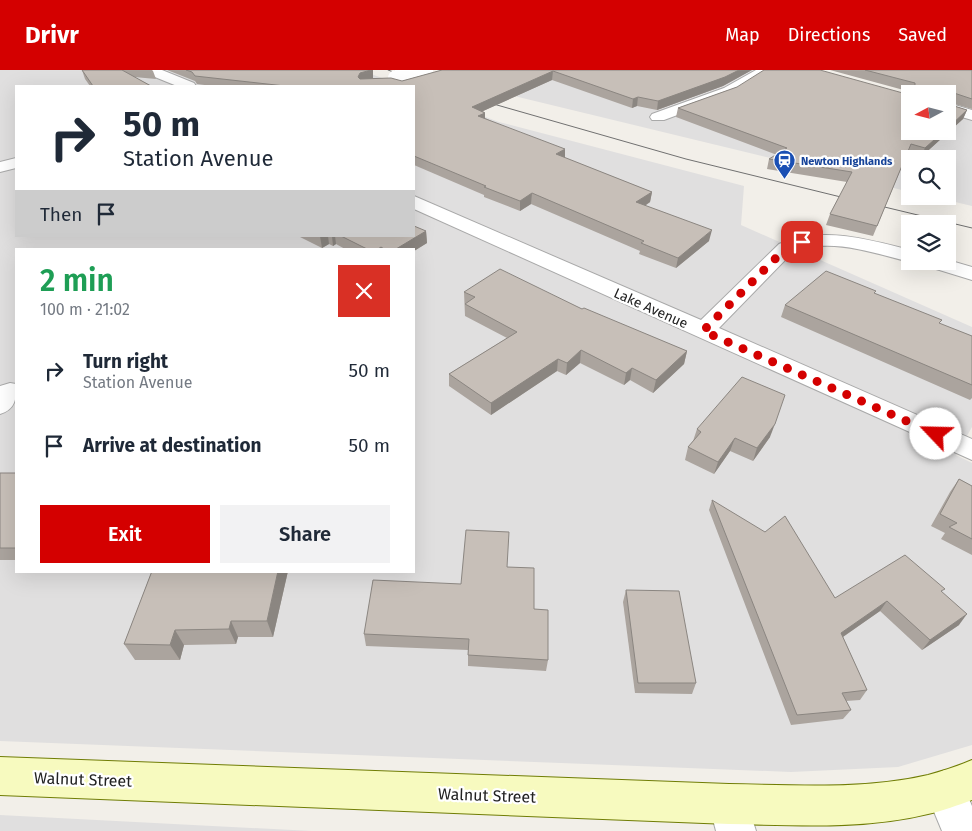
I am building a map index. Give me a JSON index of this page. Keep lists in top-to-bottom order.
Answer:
{
  "streets": {
    "main road": ["Walnut Street"],
    "street": ["Lake Avenue"]
  },
  "places": {
    "station": ["Newton Highlands"]
  },
  "north": "left",
  "page": {
    "header": "Drivr",
    "nav": ["Map", "Directions", "Saved"],
    "turn": ["50 m", "Station Avenue"],
    "then": "Then",
    "heading": ["2 min", "100 m · 21:02"],
    "list": [
      {
        "name": "Turn right",
        "note": "Station Avenue",
        "value": "50 m"
      },
      {
        "name": "Arrive at destination",
        "value": "50 m"
      }
    ],
    "buttons": ["Exit", "Share"]
  }
}
